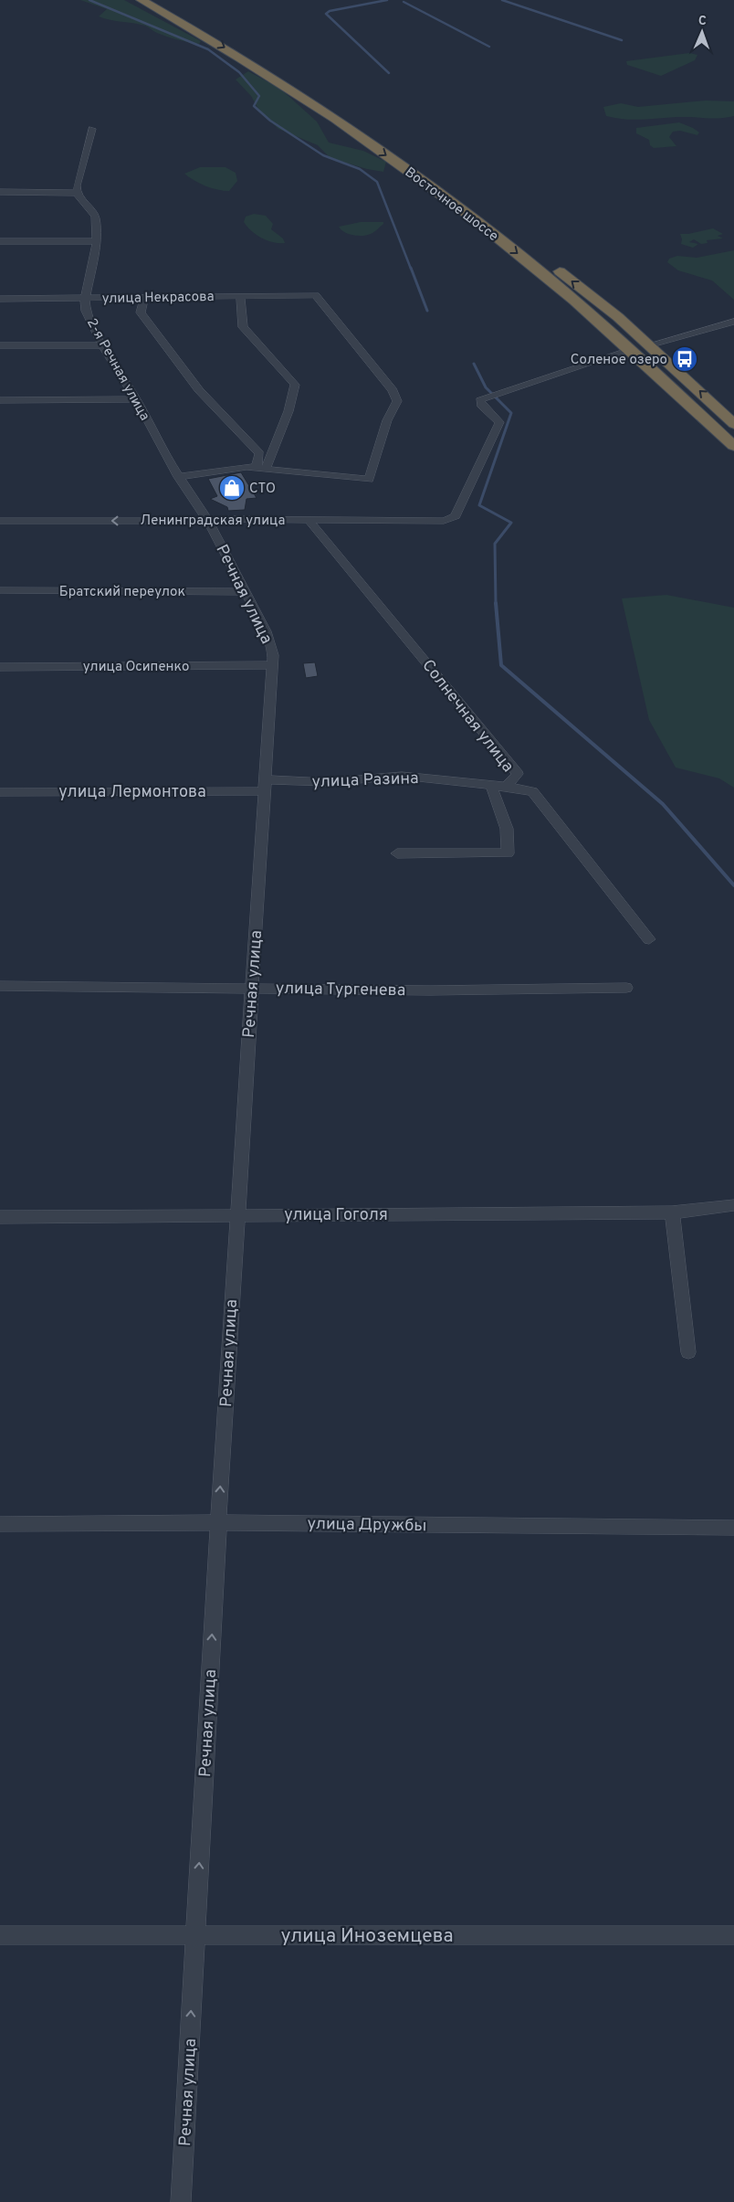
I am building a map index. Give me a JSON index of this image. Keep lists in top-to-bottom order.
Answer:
{
  "streets": {
    "highway": ["Восточное шоссе"],
    "street": [
      "улица Некрасова",
      "2-я Речная улица",
      "Ленинградская улица",
      "Братский переулок",
      "Речная улица",
      "улица Осипенко",
      "Солнечная улица",
      "улица Разина",
      "улица Лермонтова",
      "улица Тургенева",
      "улица Гоголя",
      "улица Дружбы",
      "улица Иноземцева"
    ]
  },
  "crossings": [
    ["Восточное шоссе", "Ленинградская улица"],
    ["улица Некрасова", "2-я Речная улица"],
    ["2-я Речная улица", "Ленинградская улица"],
    ["2-я Речная улица", "Речная улица"],
    ["Ленинградская улица", "Речная улица"],
    ["Ленинградская улица", "Солнечная улица"],
    ["Братский переулок", "Речная улица"],
    ["Речная улица", "улица Осипенко"],
    ["Речная улица", "улица Разина"],
    ["Речная улица", "улица Лермонтова"],
    ["Речная улица", "улица Тургенева"],
    ["Речная улица", "улица Гоголя"],
    ["Речная улица", "улица Дружбы"],
    ["Речная улица", "улица Иноземцева"],
    ["Солнечная улица", "улица Разина"],
    ["улица Разина", "улица Лермонтова"]
  ],
  "one_way": ["Речная улица"],
  "places": {
    "bus stop": ["Соленое озеро"],
    "shop": ["СТО"]
  },
  "north": "top"
}
